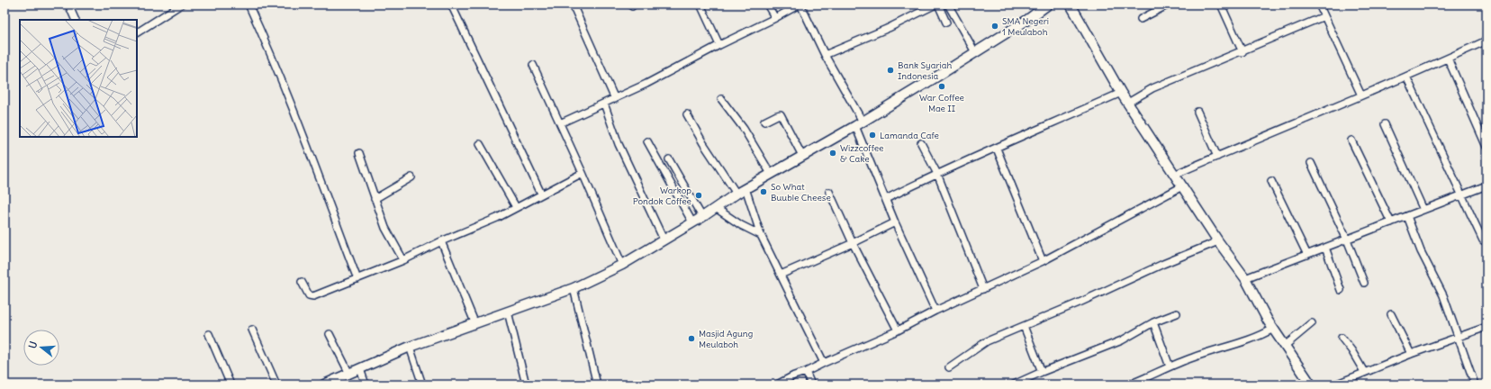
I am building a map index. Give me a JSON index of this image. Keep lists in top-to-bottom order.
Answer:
{
  "places": [
    "SMA Negeri 1 Meulaboh",
    "Bank Syariah Indonesia",
    "War Coffee Mae II",
    "Lamanda Cafe",
    "Wizzcoffee & Cake",
    "So What Buuble Cheese",
    "Warkop Pondok Coffee",
    "Masjid Agung Meulaboh"
  ],
  "north": "left"
}
